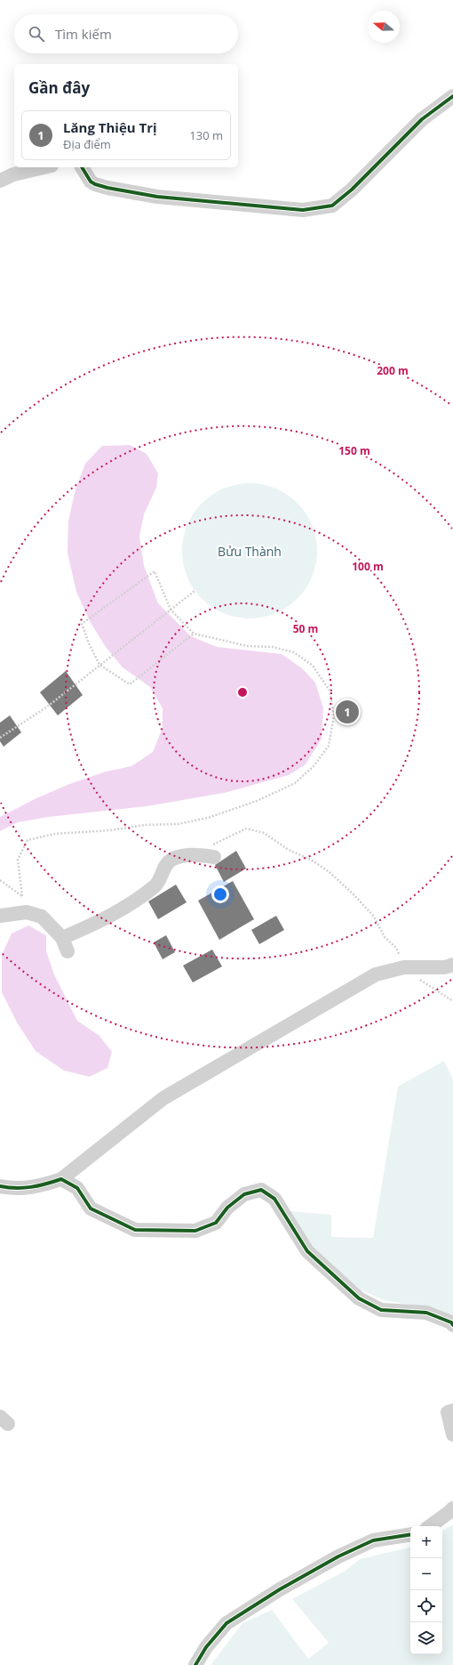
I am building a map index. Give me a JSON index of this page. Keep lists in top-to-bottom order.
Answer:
{
  "parks": ["Bửu Thành"],
  "north": "left",
  "page": {
    "search": "Tìm kiếm",
    "heading": "Gần đây",
    "list": [
      {
        "mark": "1",
        "name": "Lăng Thiệu Trị",
        "note": "Địa điểm",
        "value": "130 m"
      }
    ],
    "pins": "1",
    "map_buttons": ["+", "−"]
  },
  "rings": [
    "200 m",
    "150 m",
    "100 m",
    "50 m"
  ]
}
